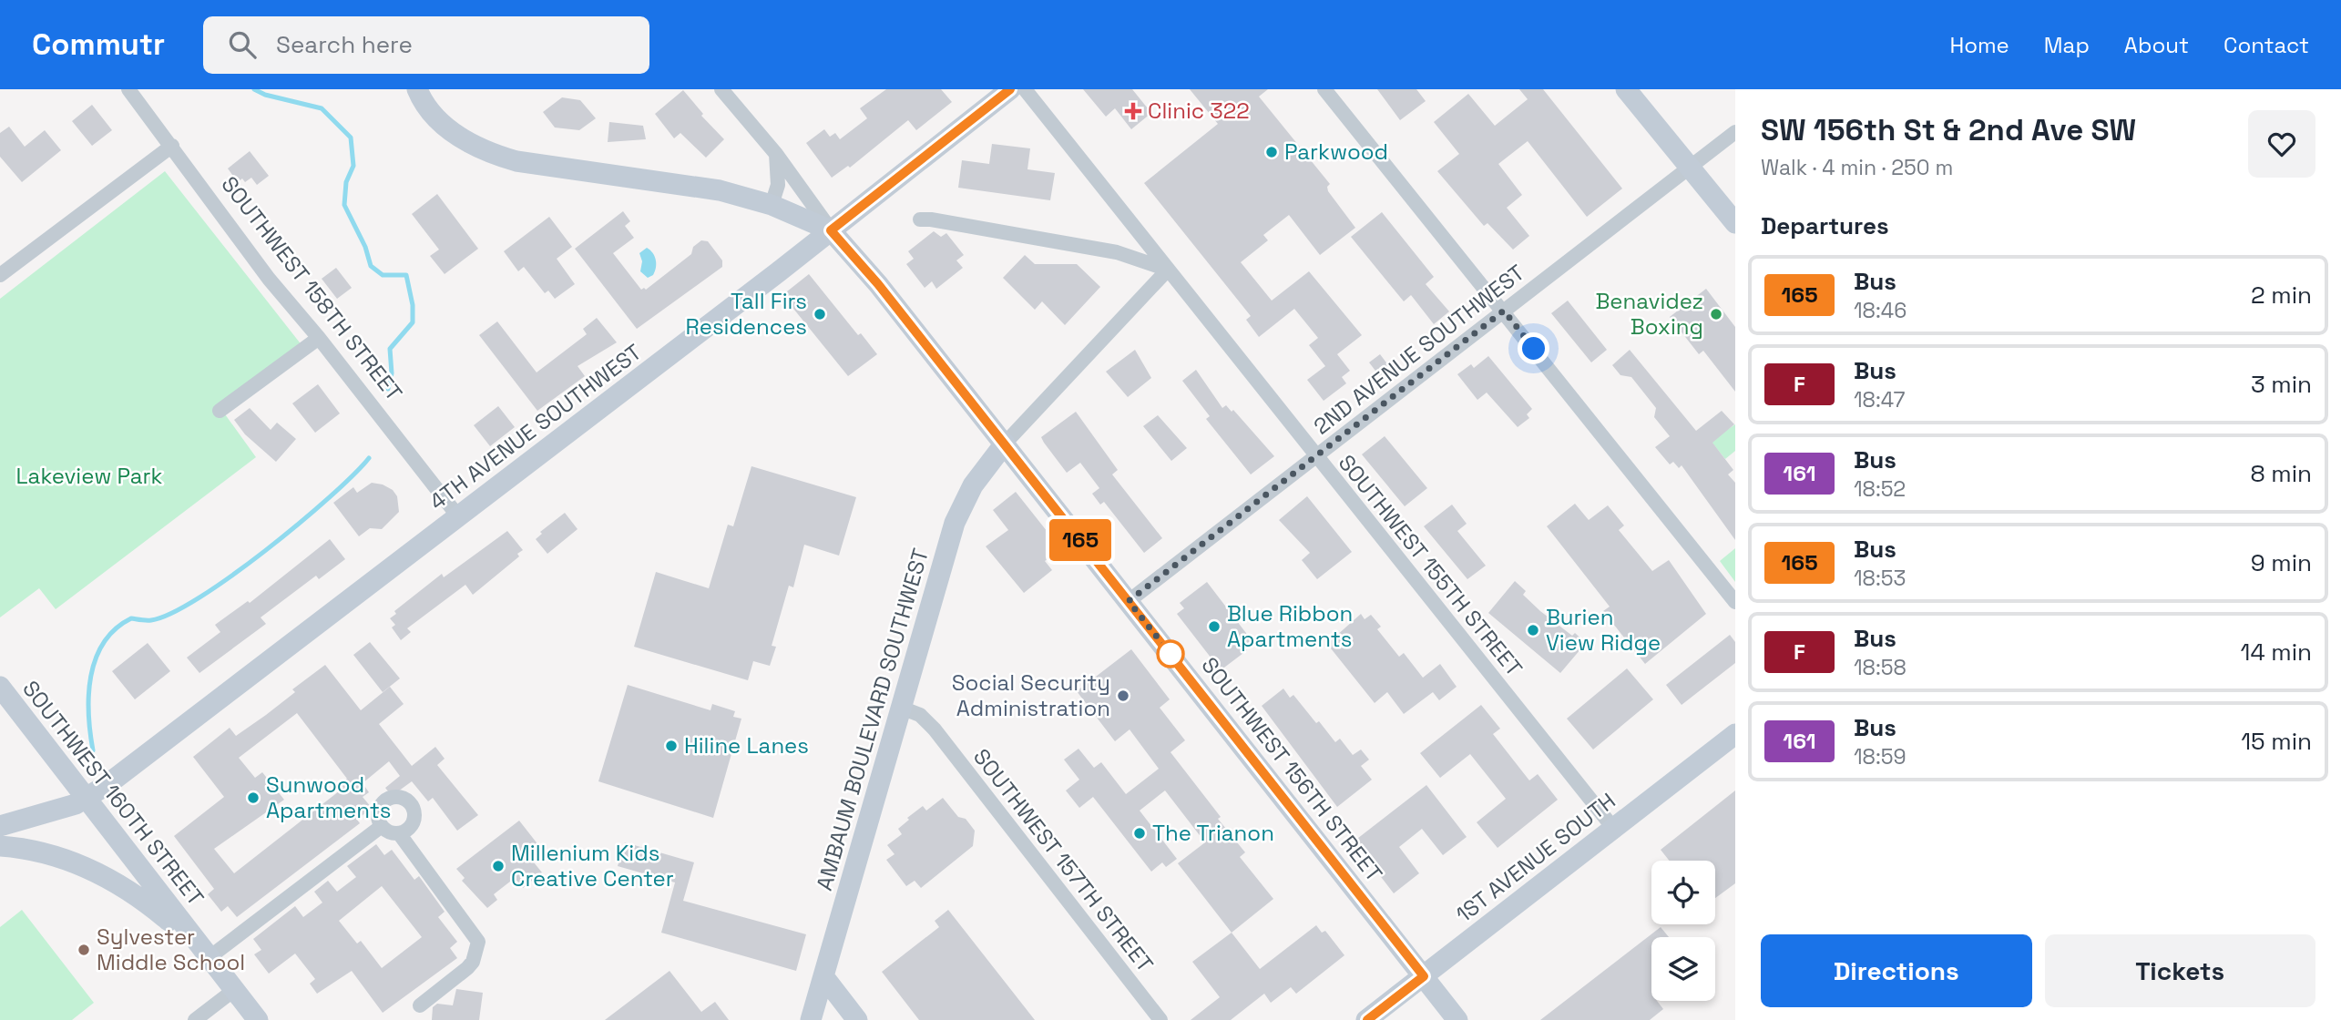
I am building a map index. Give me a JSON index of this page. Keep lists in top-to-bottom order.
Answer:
{
  "streets": {
    "street": [
      "SOUTHWEST 158TH STREET",
      "2ND AVENUE SOUTHWEST",
      "4TH AVENUE SOUTHWEST",
      "SOUTHWEST 155TH STREET",
      "AMBAUM BOULEVARD SOUTHWEST",
      "SOUTHWEST 156TH STREET",
      "SOUTHWEST 160TH STREET",
      "1ST AVENUE SOUTH",
      "SOUTHWEST 157TH STREET"
    ]
  },
  "crossings": [
    ["SOUTHWEST 158TH STREET", "4TH AVENUE SOUTHWEST"],
    ["2ND AVENUE SOUTHWEST", "SOUTHWEST 155TH STREET"],
    ["2ND AVENUE SOUTHWEST", "SOUTHWEST 156TH STREET"],
    ["4TH AVENUE SOUTHWEST", "SOUTHWEST 156TH STREET"],
    ["4TH AVENUE SOUTHWEST", "SOUTHWEST 160TH STREET"],
    ["SOUTHWEST 155TH STREET", "1ST AVENUE SOUTH"],
    ["AMBAUM BOULEVARD SOUTHWEST", "SOUTHWEST 156TH STREET"],
    ["AMBAUM BOULEVARD SOUTHWEST", "SOUTHWEST 157TH STREET"],
    ["SOUTHWEST 156TH STREET", "1ST AVENUE SOUTH"]
  ],
  "parks": ["Lakeview Park"],
  "places": {
    "health": ["Clinic 322"],
    "other": [
      "Parkwood",
      "Tall Firs Residences",
      "Benavidez Boxing",
      "Blue Ribbon Apartments",
      "Burien View Ridge",
      "Social Security Administration",
      "Hiline Lanes",
      "Sunwood Apartments",
      "The Trianon",
      "Millenium Kids Creative Center",
      "Sylvester Middle School"
    ]
  },
  "lines": ["bus line 165"],
  "page": {
    "header": "Commutr",
    "search": "Search here",
    "nav": [
      "Home",
      "Map",
      "About",
      "Contact"
    ],
    "on_map": "165",
    "heading": [
      ["SW 156th St & 2nd Ave SW", "Walk · 4 min · 250 m"],
      "Departures"
    ],
    "list": [
      {
        "mark": "165",
        "name": "Bus",
        "note": "18:46",
        "value": "2 min"
      },
      {
        "mark": "F",
        "name": "Bus",
        "note": "18:47",
        "value": "3 min"
      },
      {
        "mark": "161",
        "name": "Bus",
        "note": "18:52",
        "value": "8 min"
      },
      {
        "mark": "165",
        "name": "Bus",
        "note": "18:53",
        "value": "9 min"
      },
      {
        "mark": "F",
        "name": "Bus",
        "note": "18:58",
        "value": "14 min"
      },
      {
        "mark": "161",
        "name": "Bus",
        "note": "18:59",
        "value": "15 min"
      }
    ],
    "buttons": ["Directions", "Tickets"]
  }
}
